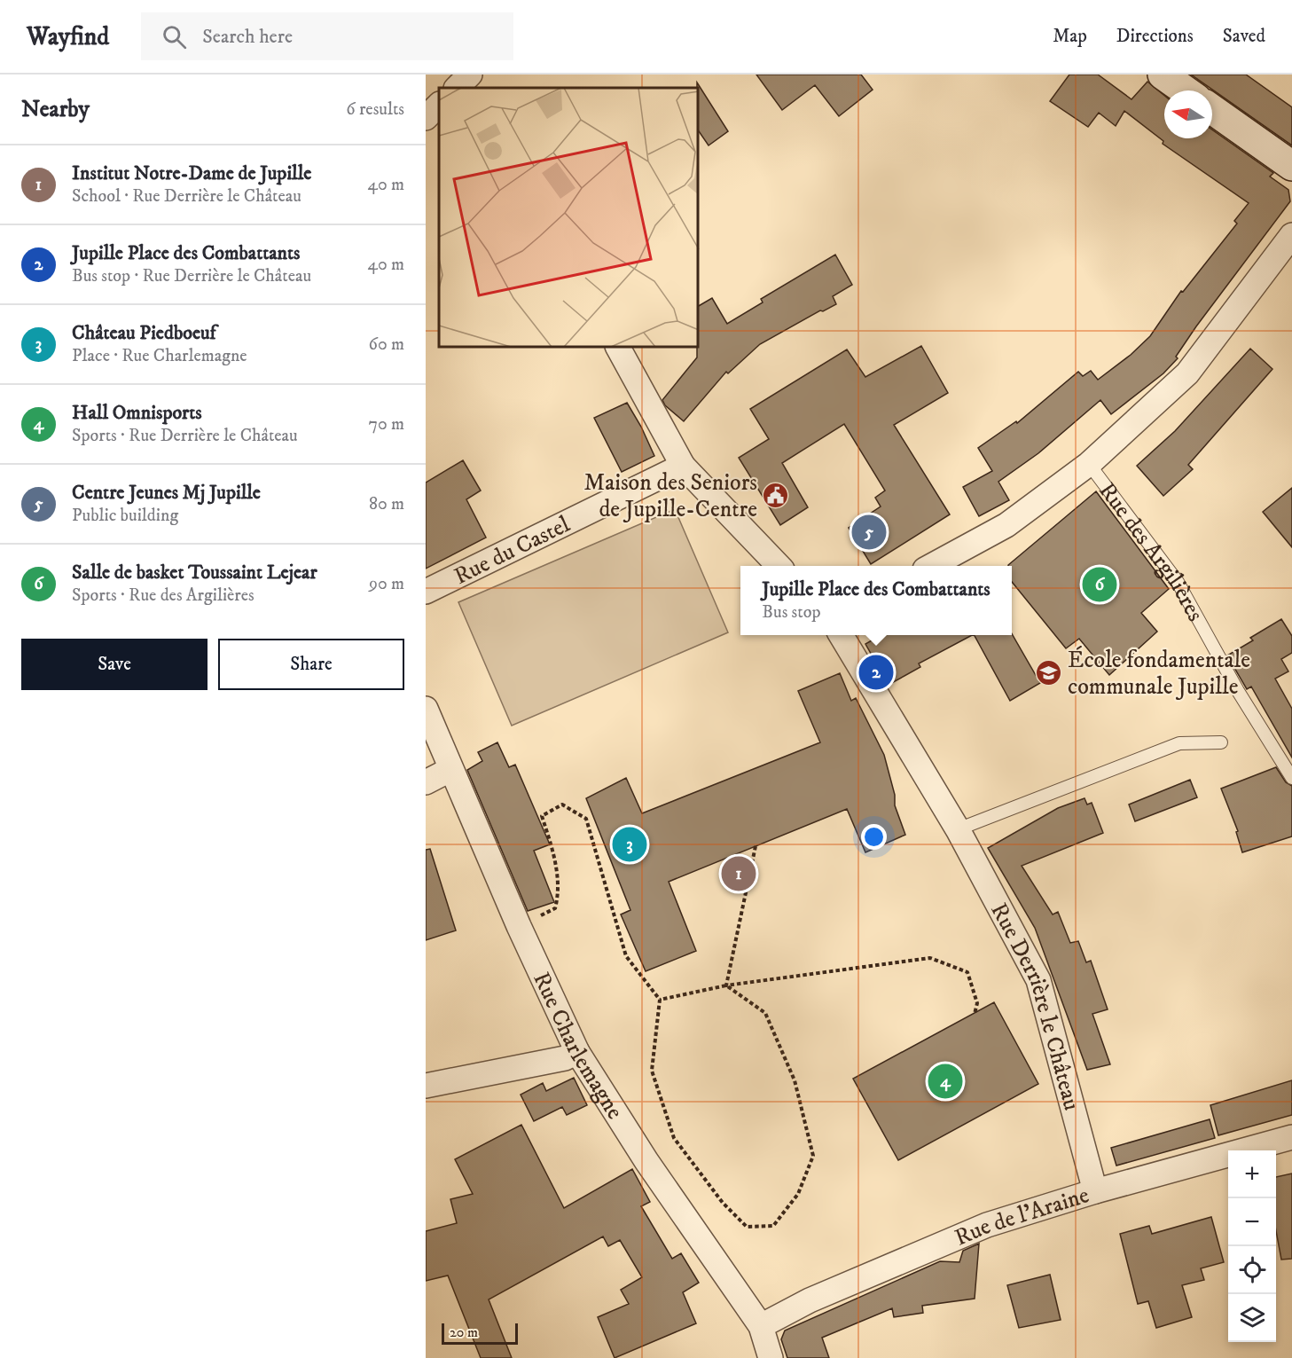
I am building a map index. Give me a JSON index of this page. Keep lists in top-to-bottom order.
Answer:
{
  "streets": {
    "street": [
      "Rue du Castel",
      "Rue des Argilières",
      "Rue Derrière le Château",
      "Rue Charlemagne",
      "Rue de l'Araine"
    ]
  },
  "crossings": [
    ["Rue Derrière le Château", "Rue de l'Araine"],
    ["Rue Charlemagne", "Rue de l'Araine"]
  ],
  "places": {
    "public building": ["Maison des Seniors de Jupille-Centre"],
    "school or university": ["École fondamentale communale Jupille"]
  },
  "scale_bar": "20 m",
  "north": "left",
  "page": {
    "header": "Wayfind",
    "search": "Search here",
    "nav": ["Map", "Directions", "Saved"],
    "heading": ["Nearby", "6 results"],
    "list": [
      {
        "mark": "1",
        "name": "Institut Notre-Dame de Jupille",
        "note": "School · Rue Derrière le Château",
        "value": "40 m"
      },
      {
        "mark": "2",
        "name": "Jupille Place des Combattants",
        "note": "Bus stop · Rue Derrière le Château",
        "value": "40 m"
      },
      {
        "mark": "3",
        "name": "Château Piedboeuf",
        "note": "Place · Rue Charlemagne",
        "value": "60 m"
      },
      {
        "mark": "4",
        "name": "Hall Omnisports",
        "note": "Sports · Rue Derrière le Château",
        "value": "70 m"
      },
      {
        "mark": "5",
        "name": "Centre Jeunes Mj Jupille",
        "note": "Public building",
        "value": "80 m"
      },
      {
        "mark": "6",
        "name": "Salle de basket Toussaint Lejear",
        "note": "Sports · Rue des Argilières",
        "value": "90 m"
      }
    ],
    "pins": [
      "5",
      "6",
      "2",
      "3",
      "1",
      "4"
    ],
    "popup": ["Jupille Place des Combattants", "Bus stop"],
    "buttons": ["Save", "Share"],
    "map_buttons": ["+", "−"],
    "scale": "20 m"
  }
}
